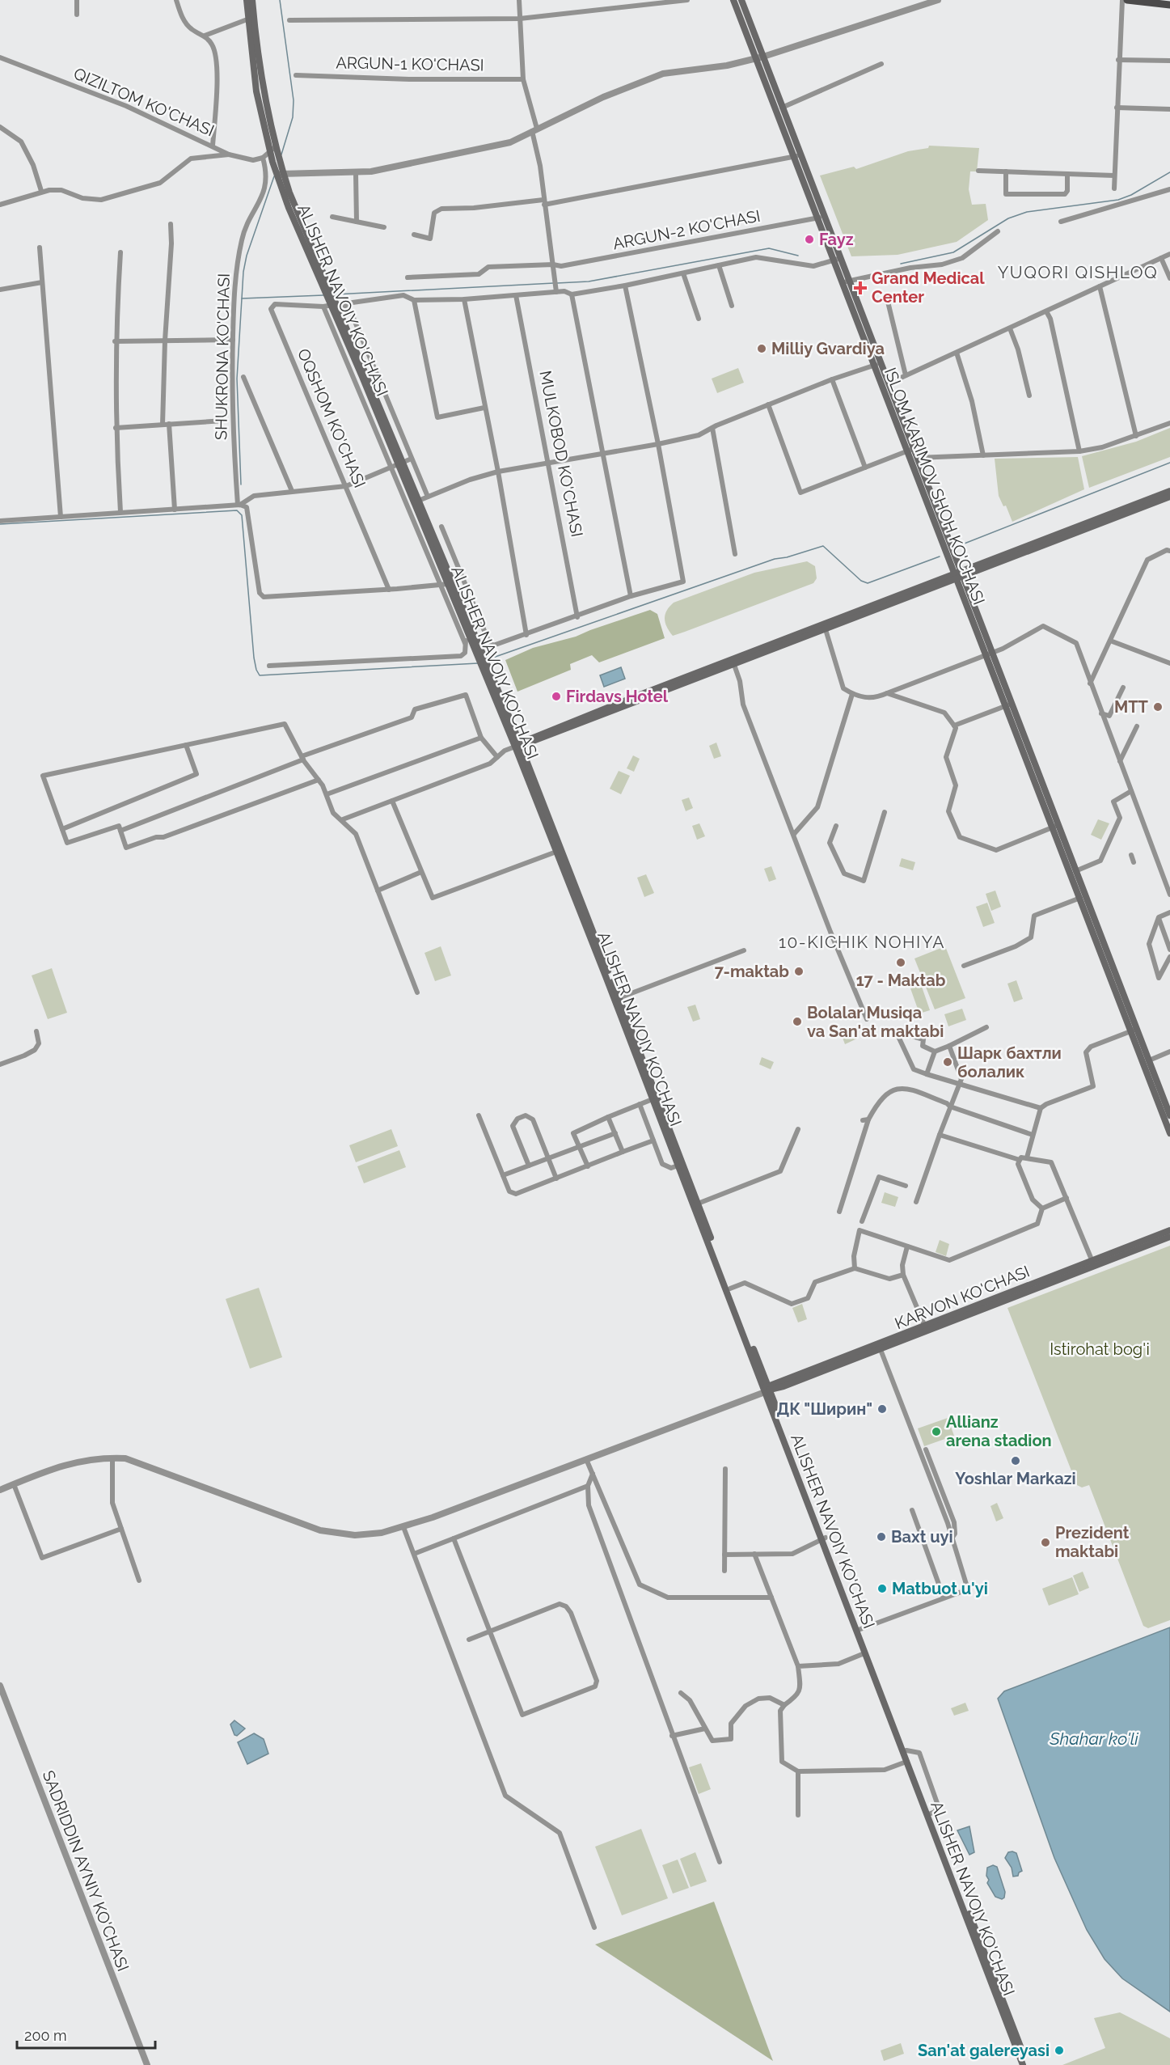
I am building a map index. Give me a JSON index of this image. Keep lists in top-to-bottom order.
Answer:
{
  "streets": {
    "main road": ["ALISHER NAVOIY KO'CHASI", "ISLOM KARIMOV SHOH KO'CHASI", "KARVON KO'CHASI"],
    "street": [
      "ARGUN-1 KO'CHASI",
      "QIZILTOM KO'CHASI",
      "ARGUN-2 KO'CHASI",
      "SHUKRONA KO'CHASI",
      "OQSHOM KO'CHASI",
      "MULKOBOD KO'CHASI",
      "SADRIDDIN AYNIY KO'CHASI"
    ]
  },
  "crossings": [
    ["QIZILTOM KO'CHASI", "SHUKRONA KO'CHASI"],
    ["ARGUN-2 KO'CHASI", "ISLOM KARIMOV SHOH KO'CHASI"],
    ["ALISHER NAVOIY KO'CHASI", "KARVON KO'CHASI"]
  ],
  "districts": ["YUQORI QISHLOQ", "10-KICHIK NOHIYA"],
  "water": ["Shahar ko'li"],
  "parks": ["Istirohat bog'i"],
  "places": {
    "other": [
      "Fayz",
      "Milliy Gvardiya",
      "Firdavs Hotel",
      "MTT",
      "17 - Maktab",
      "7-maktab",
      "Bolalar Musiqa va San'at maktabi",
      "Шарк бахтли болалик",
      "ДК \"Ширин\"",
      "Allianz arena stadion",
      "Yoshlar Markazi",
      "Baxt uyi",
      "Prezident maktabi",
      "Matbuot u'yi",
      "San'at galereyasi"
    ],
    "health": ["Grand Medical Center"]
  },
  "scale_bar": "200 m"
}
